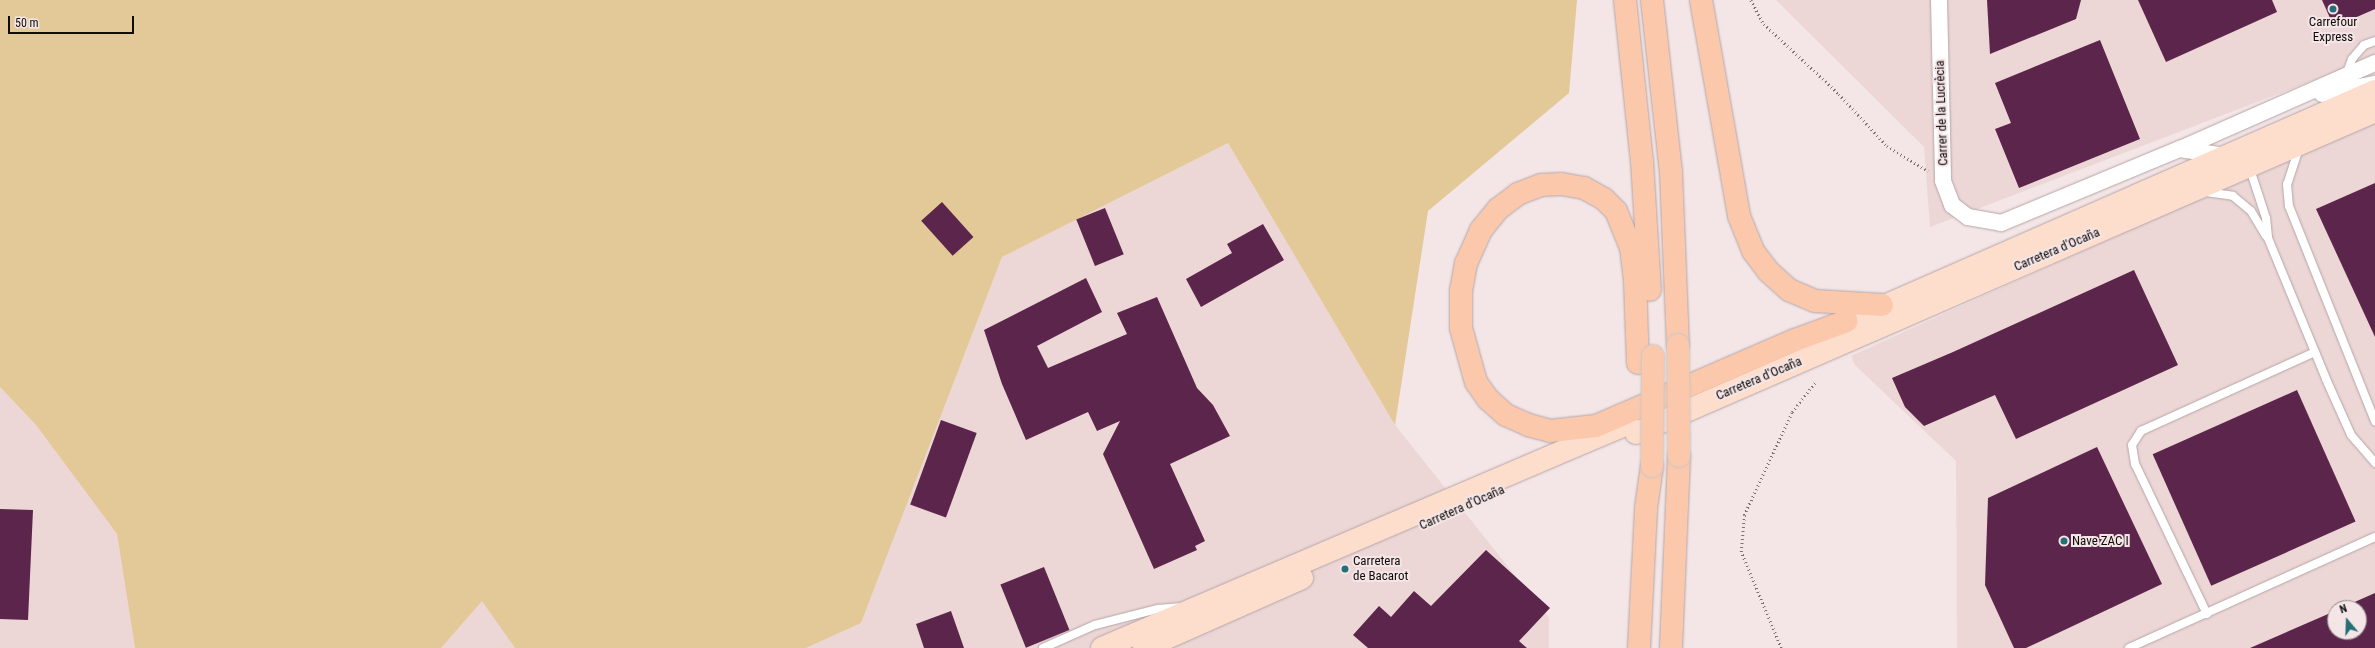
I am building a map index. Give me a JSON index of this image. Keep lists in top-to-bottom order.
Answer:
{
  "streets": {
    "main road": ["Carretera d'Ocaña"],
    "street": ["Carrer de la Lucrècia"]
  },
  "places": ["Carrefour Express", "Nave ZAC I", "Carretera de Bacarot"],
  "scale_bar": "50 m",
  "north": "top"
}
